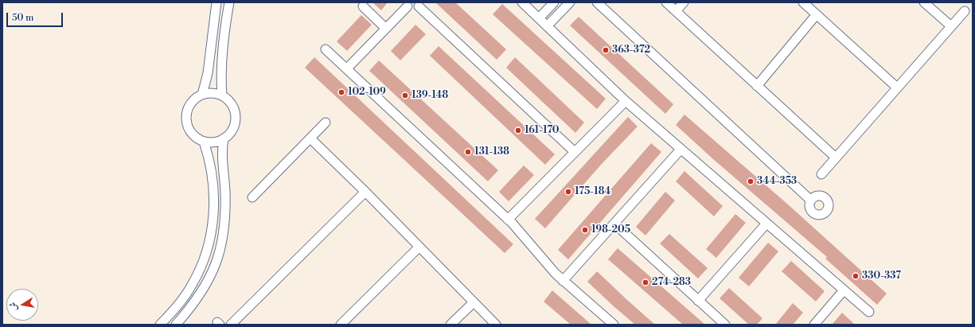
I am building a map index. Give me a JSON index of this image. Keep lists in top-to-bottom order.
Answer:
{
  "places": [
    "363-372",
    "102-109",
    "139-148",
    "161-170",
    "131-138",
    "344-353",
    "175-184",
    "198-205",
    "330-337",
    "274-283"
  ],
  "scale_bar": "50 m",
  "north": "left"
}
